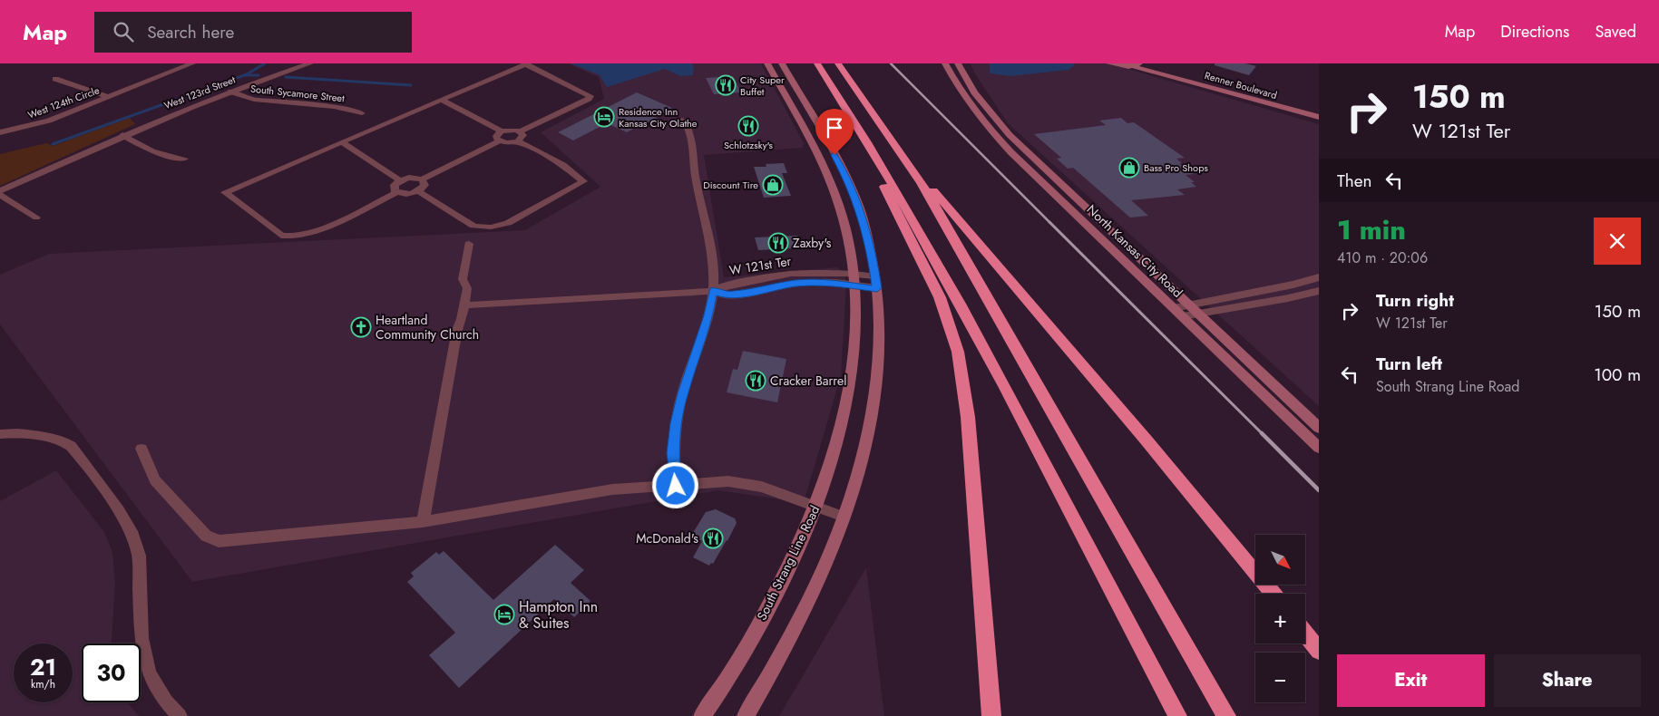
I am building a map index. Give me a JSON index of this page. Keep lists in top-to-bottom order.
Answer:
{
  "streets": {
    "main road": ["Renner Boulevard", "North Kansas City Road", "South Strang Line Road"],
    "street": [
      "West 123rd Street",
      "South Sycamore Street",
      "West 124th Circle",
      "W 121st Ter"
    ]
  },
  "crossings": [
    ["West 123rd Street", "South Sycamore Street"],
    ["W 121st Ter", "South Strang Line Road"]
  ],
  "places": {
    "restaurant": [
      "City Super Buffet",
      "Schlotzsky's",
      "Zaxby's",
      "Cracker Barrel",
      "McDonald's"
    ],
    "hotel": ["Residence Inn Kansas City Olathe", "Hampton Inn & Suites"],
    "shop": ["Bass Pro Shops", "Discount Tire"],
    "church": ["Heartland Community Church"]
  },
  "north": "bottom right",
  "page": {
    "header": "Map",
    "search": "Search here",
    "nav": ["Map", "Directions", "Saved"],
    "turn": ["150 m", "W 121st Ter"],
    "then": "Then",
    "heading": ["1 min", "410 m · 20:06"],
    "list": [
      {
        "name": "Turn right",
        "note": "W 121st Ter",
        "value": "150 m"
      },
      {
        "name": "Turn left",
        "note": "South Strang Line Road",
        "value": "100 m"
      }
    ],
    "map_buttons": ["+", "−"],
    "speed": "21 km/h",
    "limit": "30",
    "buttons": ["Exit", "Share"]
  }
}
